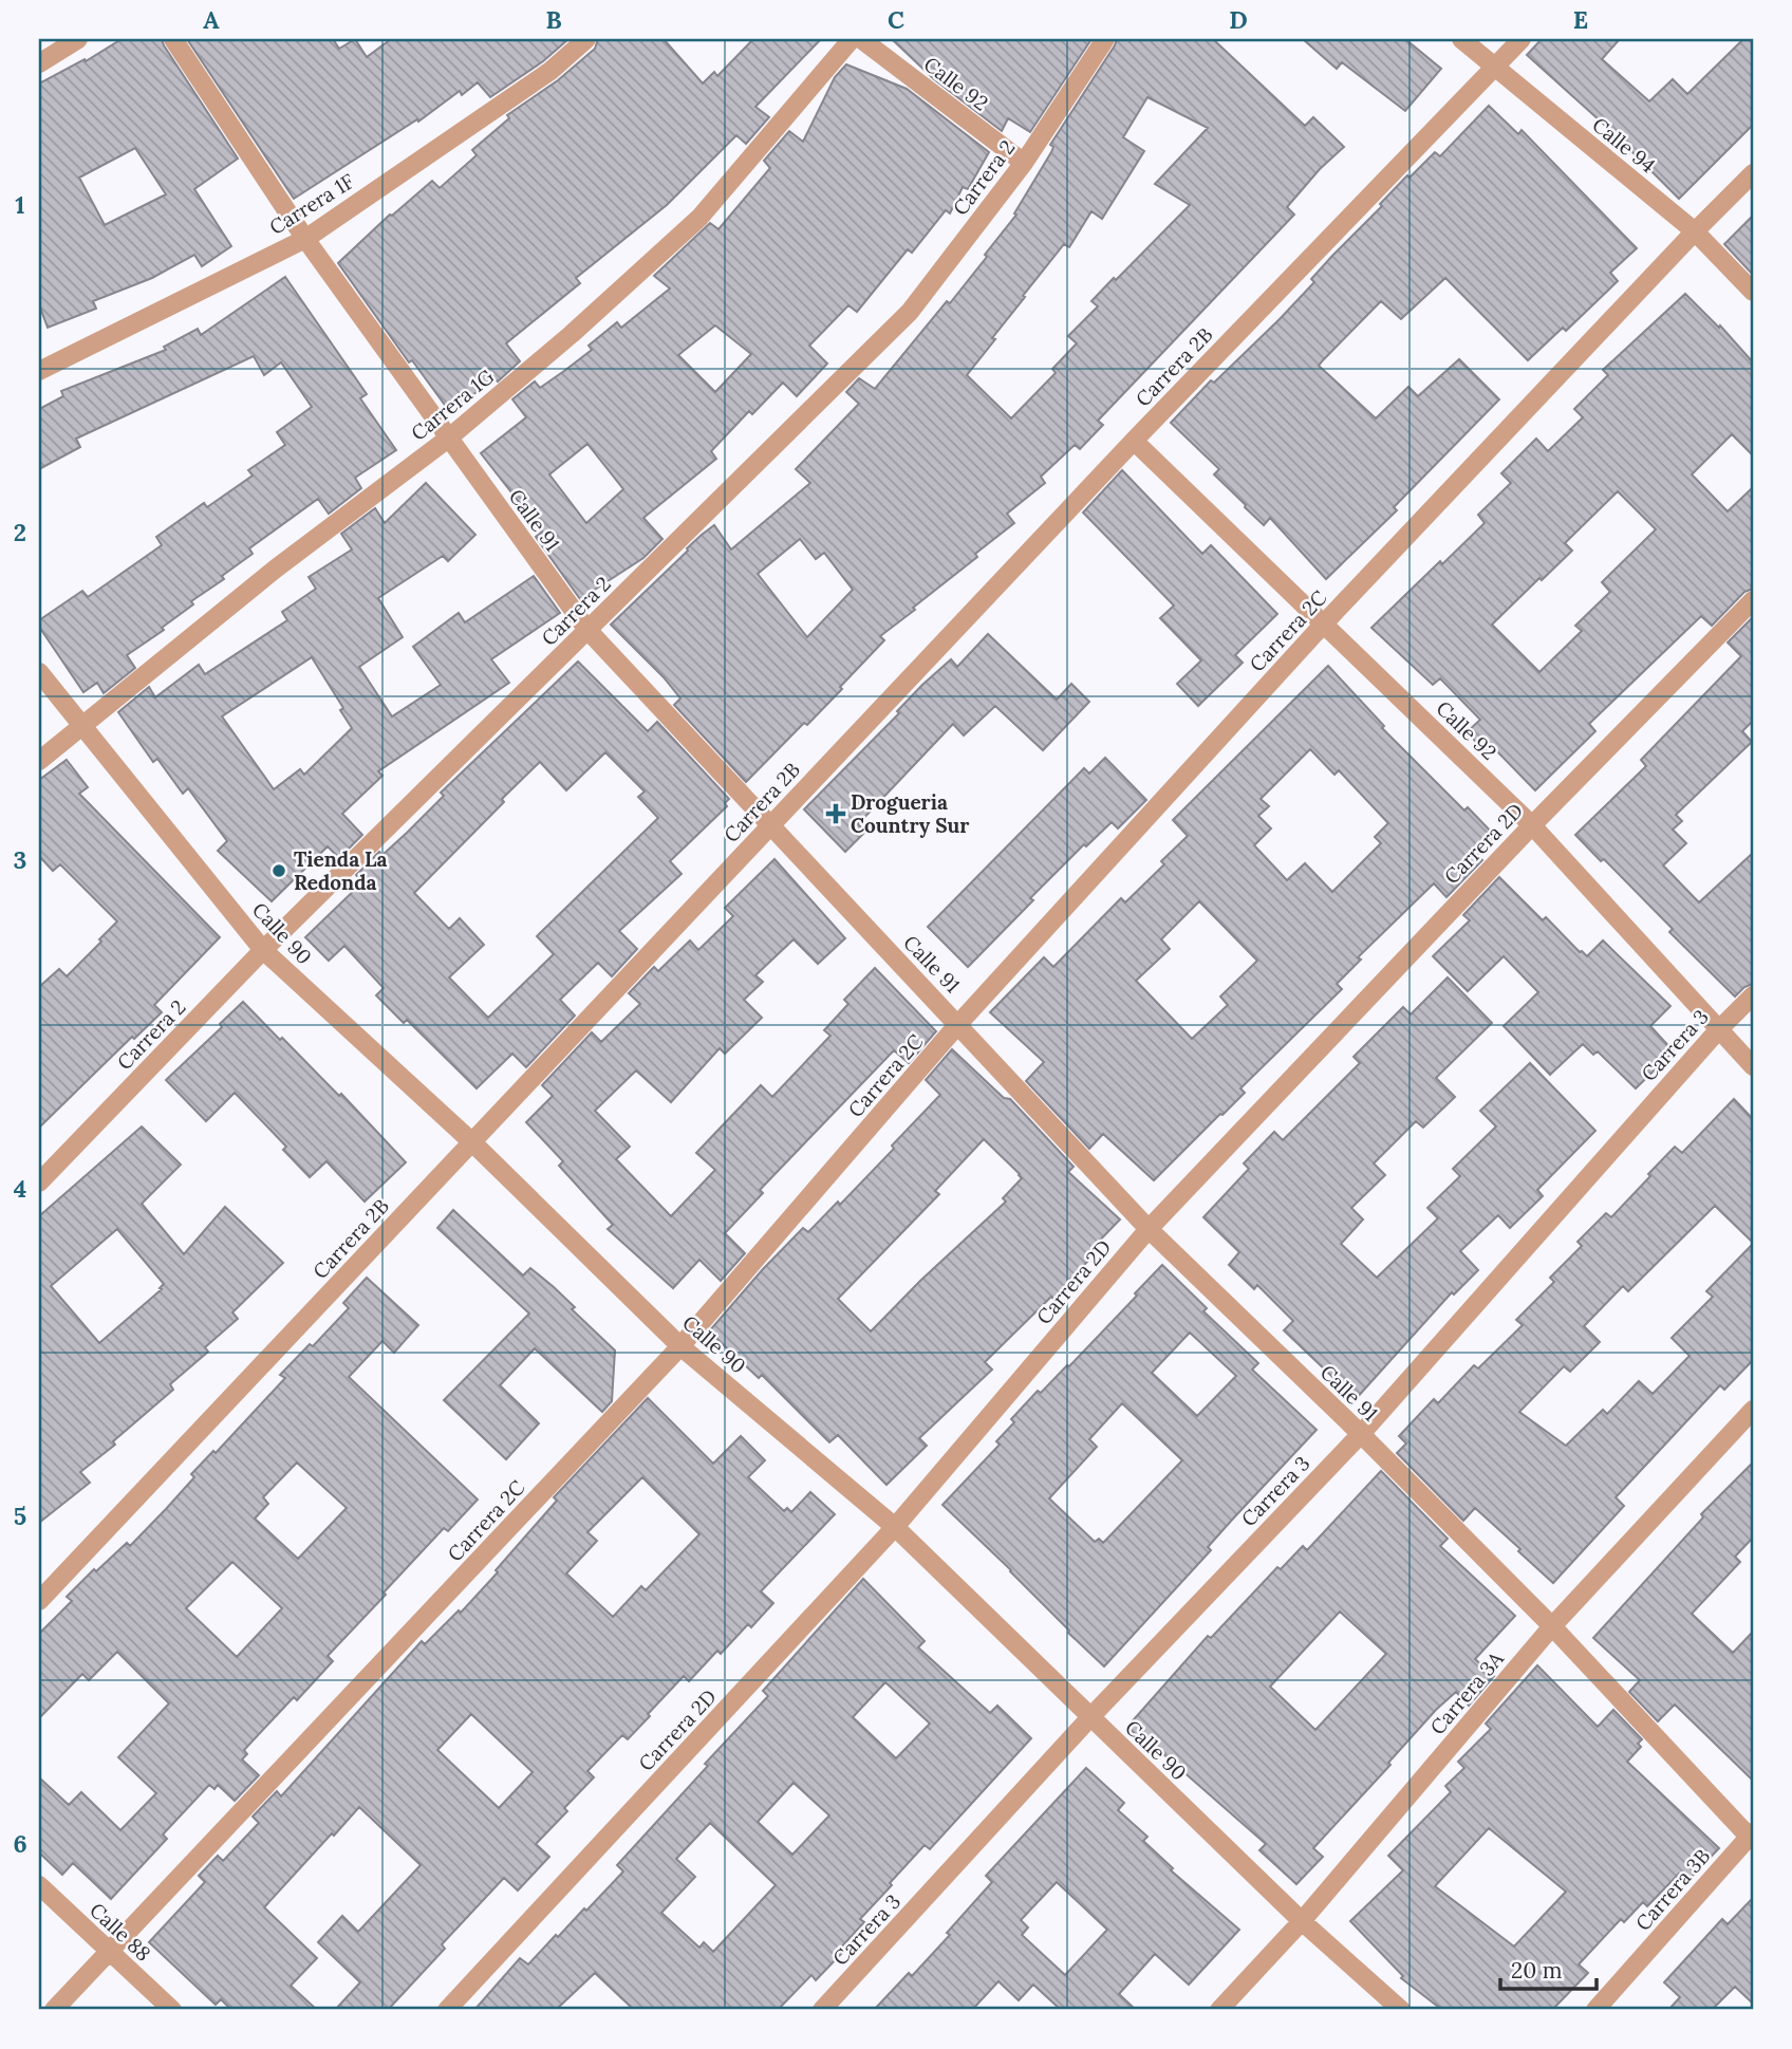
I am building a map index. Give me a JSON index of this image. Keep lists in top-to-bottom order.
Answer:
{
  "streets": {
    "street": [
      "Calle 92",
      "Calle 94",
      "Carrera 2",
      "Carrera 1F",
      "Carrera 2B",
      "Carrera 1G",
      "Calle 91",
      "Carrera 2C",
      "Carrera 2D",
      "Calle 90",
      "Carrera 3",
      "Carrera 3A",
      "Carrera 3B",
      "Calle 88"
    ]
  },
  "crossings": [
    ["Calle 92", "Carrera 2"],
    ["Calle 92", "Carrera 2B"],
    ["Calle 92", "Carrera 2C"],
    ["Calle 92", "Carrera 2D"],
    ["Calle 92", "Carrera 3"],
    ["Calle 94", "Carrera 2B"],
    ["Calle 94", "Carrera 2C"],
    ["Carrera 2", "Calle 91"],
    ["Carrera 2", "Calle 90"],
    ["Carrera 1F", "Calle 91"],
    ["Carrera 2B", "Calle 91"],
    ["Carrera 2B", "Calle 90"],
    ["Carrera 1G", "Calle 91"],
    ["Carrera 1G", "Calle 90"],
    ["Calle 91", "Carrera 2C"],
    ["Calle 91", "Carrera 2D"],
    ["Calle 91", "Carrera 3"],
    ["Calle 91", "Carrera 3A"],
    ["Calle 91", "Carrera 3B"],
    ["Carrera 2C", "Calle 90"],
    ["Carrera 2C", "Calle 88"],
    ["Carrera 2D", "Calle 90"],
    ["Calle 90", "Carrera 3"],
    ["Calle 90", "Carrera 3A"]
  ],
  "places": {
    "health": ["Drogueria Country Sur"],
    "other": ["Tienda La Redonda"]
  },
  "scale_bar": "20 m",
  "grid": {
    "columns": [
      "A",
      "B",
      "C",
      "D",
      "E"
    ],
    "rows": [
      "1",
      "2",
      "3",
      "4",
      "5",
      "6"
    ]
  }
}
